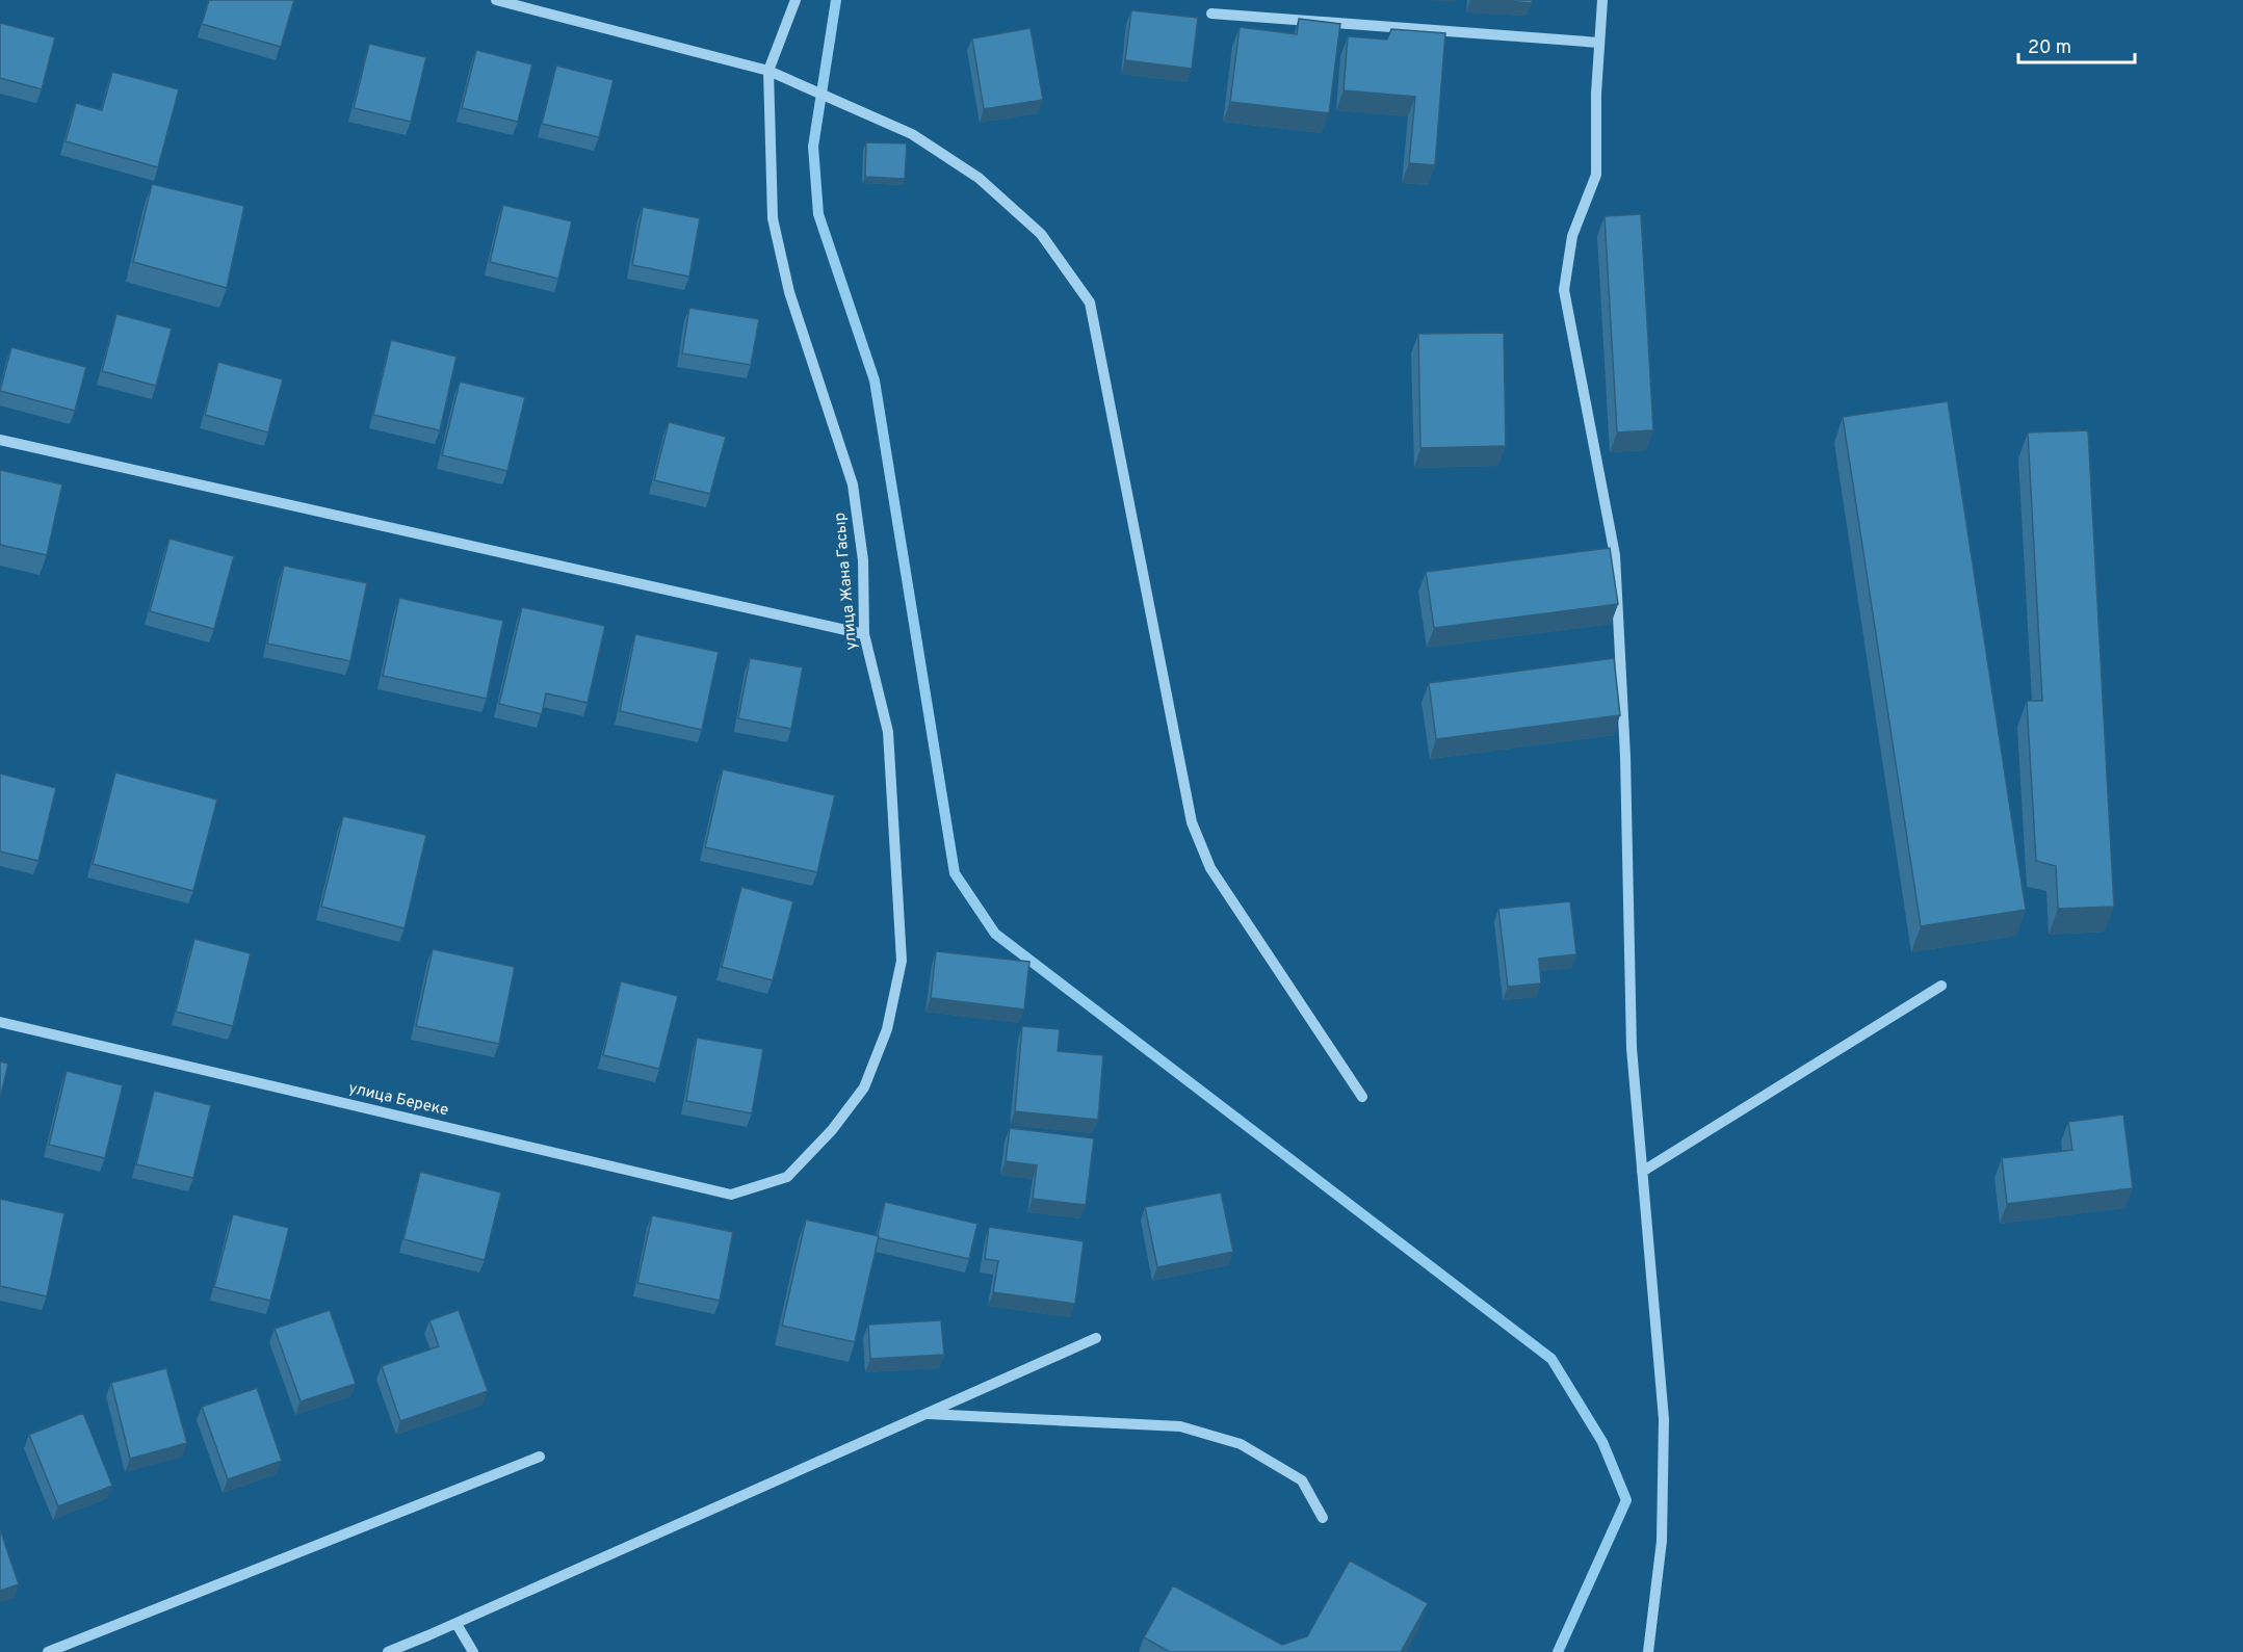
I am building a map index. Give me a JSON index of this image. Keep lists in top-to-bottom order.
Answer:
{
  "streets": {
    "street": ["улица Жана Гасыр", "улица Береке"]
  },
  "crossings": [
    ["улица Жана Гасыр", "улица Береке"]
  ],
  "scale_bar": "20 m"
}
